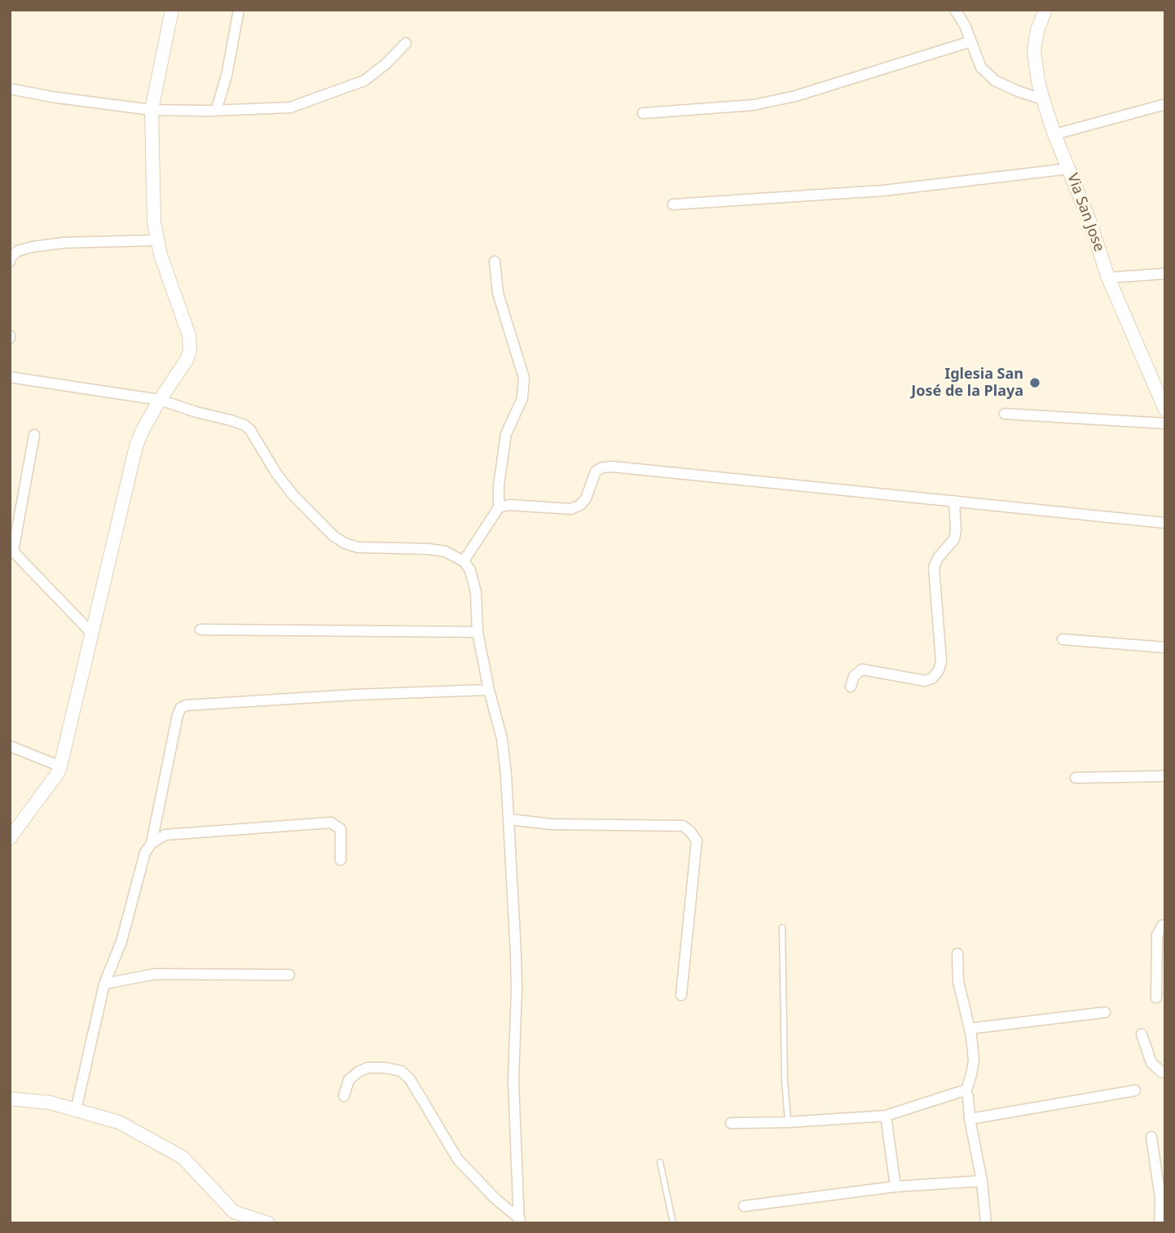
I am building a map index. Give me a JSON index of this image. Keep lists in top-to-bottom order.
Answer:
{
  "streets": {
    "street": ["Via San Jose"]
  },
  "places": ["Iglesia San José de la Playa"]
}
